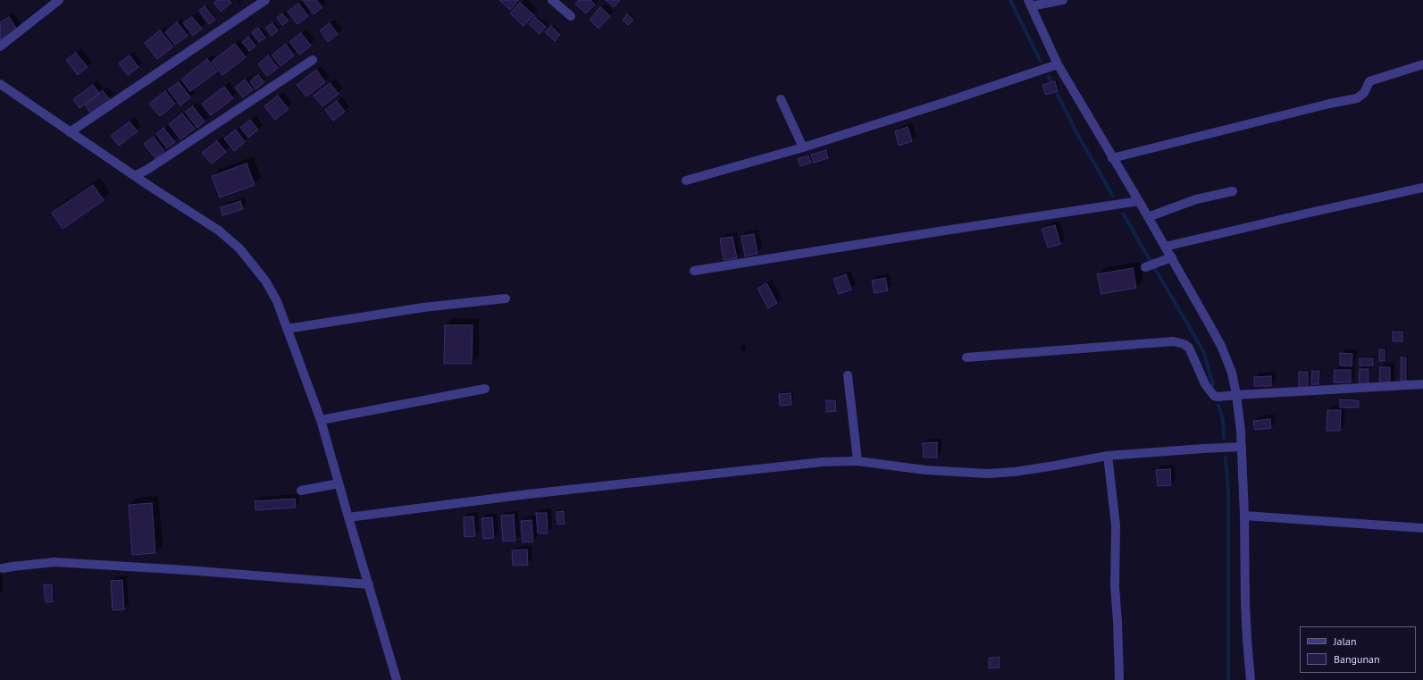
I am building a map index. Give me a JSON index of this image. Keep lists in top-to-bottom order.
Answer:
{
  "legend": ["Jalan", "Bangunan"]
}
